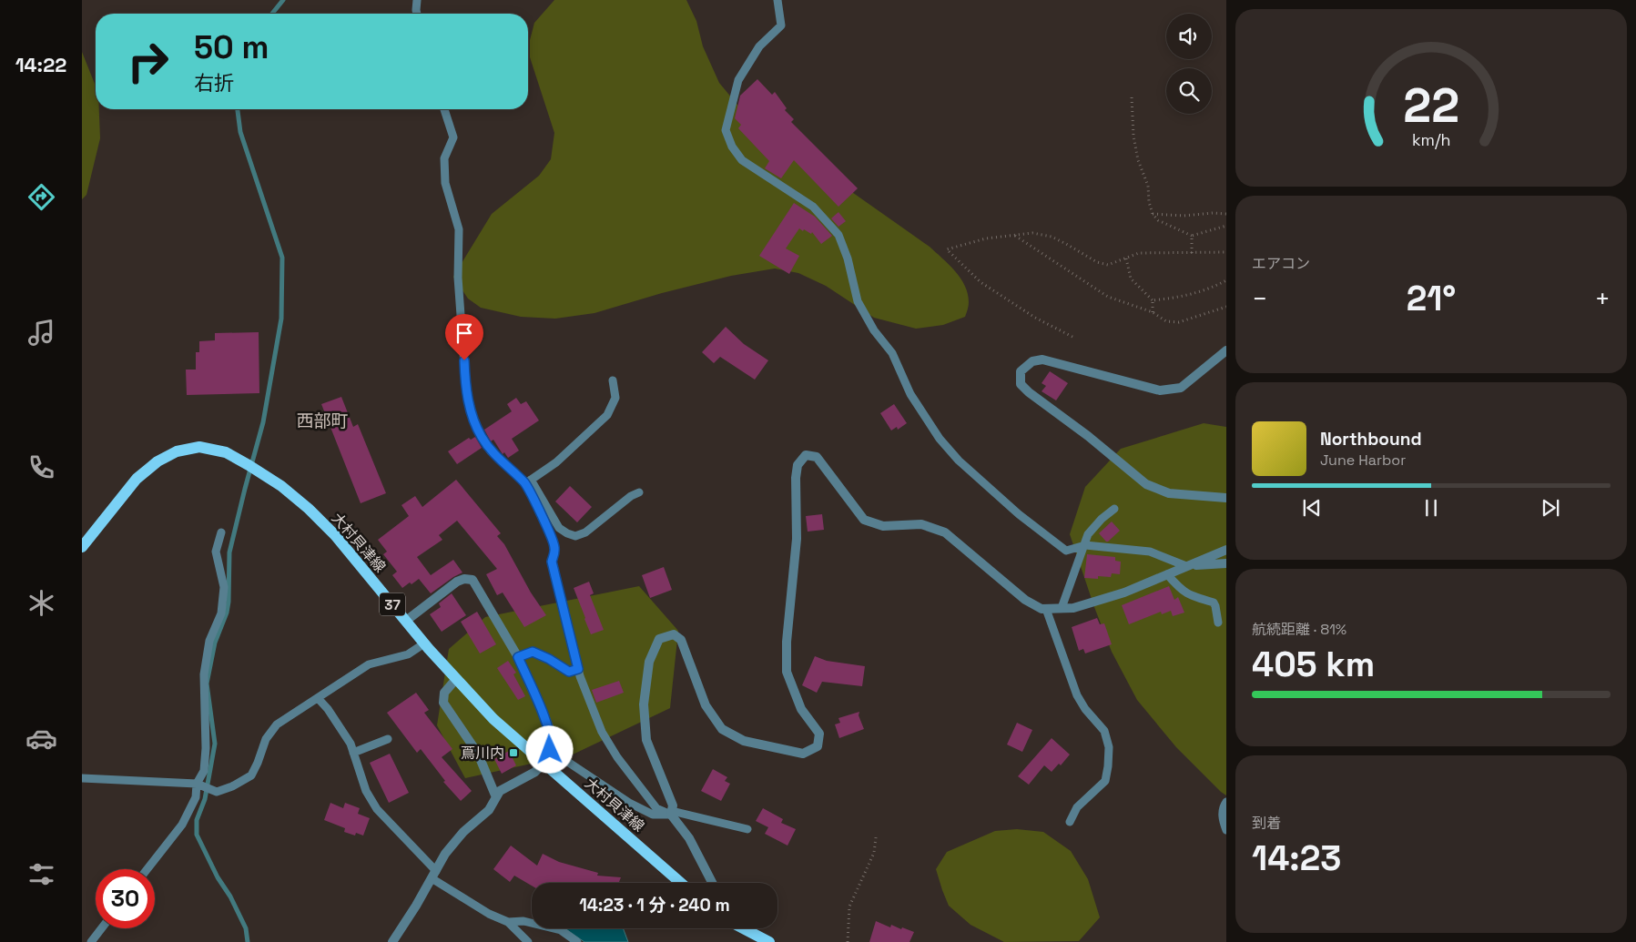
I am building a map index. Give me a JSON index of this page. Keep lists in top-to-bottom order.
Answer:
{
  "streets": {
    "main road": ["大村貝津線", "37"]
  },
  "districts": ["西部町"],
  "places": {
    "transit": ["蔦川内"]
  },
  "page": {
    "tabs": "14:22",
    "turn": ["50 m", "右折"],
    "tile": [
      "エアコン",
      ["航続距離 · 81%", "405 km"],
      ["到着", "14:23"]
    ],
    "heat": ["−", "21°", "+"],
    "song": ["Northbound", "June Harbor"],
    "limit": "30",
    "trip": "14:23 · 1 分 · 240 m",
    "gauge": ["22", "km/h"]
  }
}
